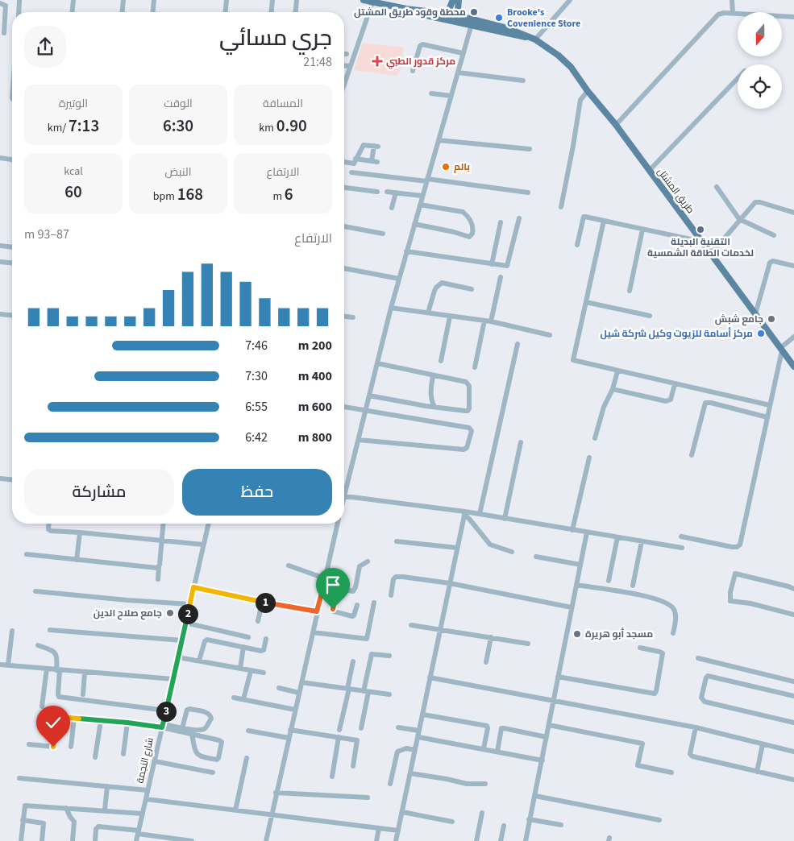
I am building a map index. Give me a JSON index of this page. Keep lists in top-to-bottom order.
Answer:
{
  "streets": {
    "main road": ["طريق المشتل"],
    "street": ["شارع النجمة"]
  },
  "places": {
    "other": [
      "محطة وقود طريق المشتل",
      "Brooke's Covenience Store",
      "بالم",
      "التقنية البديلة لخدمات الطاقة الشمسية",
      "جامع شبش",
      "مركز أسامة للزيوت وكيل شركة شيل",
      "جامع صلاح الدين",
      "مسجد أبو هريرة"
    ],
    "health": ["مركز قدور الطبي"]
  },
  "north": "bottom",
  "page": {
    "heading": ["جري مسائي", "21:48"],
    "stats": [
      ["المسافة", "0.90 km"],
      ["الوقت", "6:30"],
      ["الوتيرة", "7:13 /km"],
      ["الارتفاع", "6 m"],
      ["النبض", "168 bpm"],
      ["kcal", "60"]
    ],
    "chart": ["الارتفاع", "87–93 m"],
    "list": [
      {
        "name": "200 m",
        "note": "7:46"
      },
      {
        "name": "400 m",
        "note": "7:30"
      },
      {
        "name": "600 m",
        "note": "6:55"
      },
      {
        "name": "800 m",
        "note": "6:42"
      }
    ],
    "buttons": ["حفظ", "مشاركة"],
    "pins": ["1", "2", "3"]
  }
}
